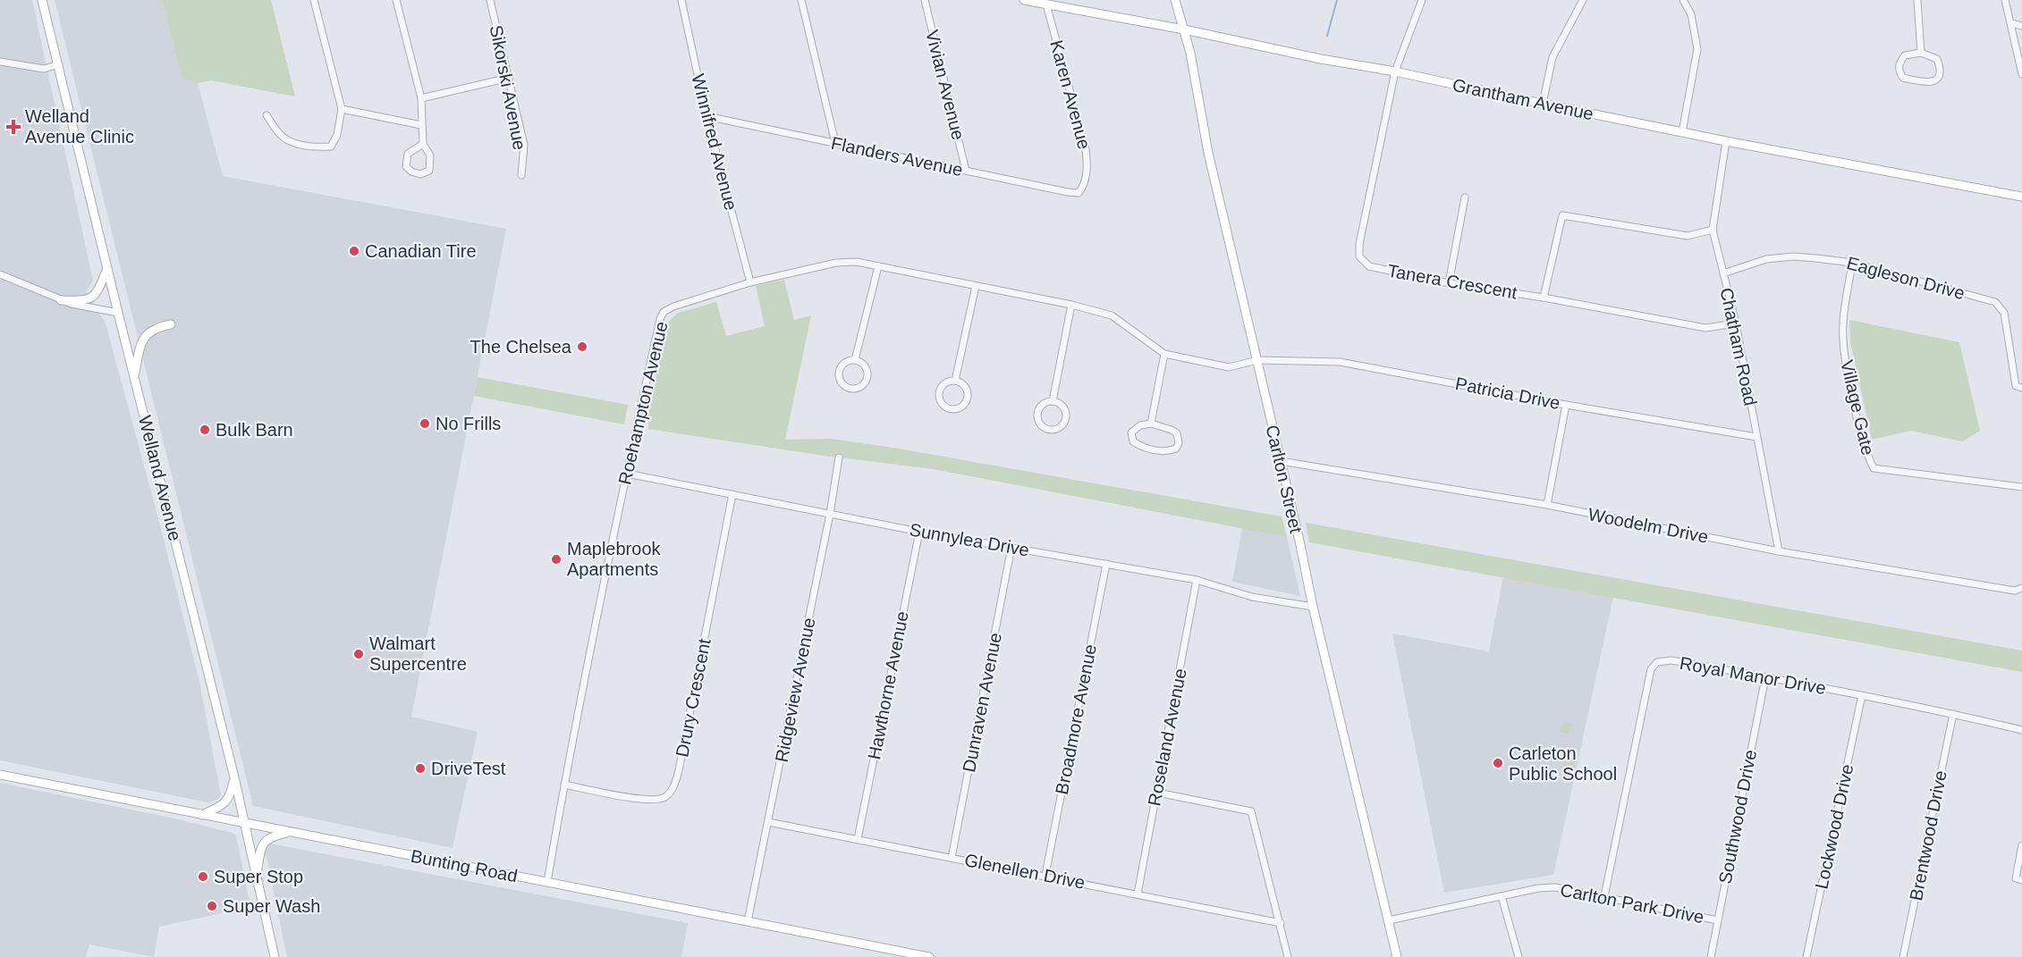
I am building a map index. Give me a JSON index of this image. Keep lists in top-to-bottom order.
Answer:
{
  "streets": {
    "main road": [
      "Grantham Avenue",
      "Welland Avenue",
      "Carlton Street",
      "Bunting Road"
    ],
    "street": [
      "Vivian Avenue",
      "Sikorski Avenue",
      "Karen Avenue",
      "Winnifred Avenue",
      "Flanders Avenue",
      "Eagleson Drive",
      "Tanera Crescent",
      "Chatham Road",
      "Patricia Drive",
      "Roehampton Avenue",
      "Village Gate",
      "Woodelm Drive",
      "Sunnylea Drive",
      "Royal Manor Drive",
      "Hawthorne Avenue",
      "Ridgeview Avenue",
      "Drury Crescent",
      "Dunraven Avenue",
      "Broadmore Avenue",
      "Roseland Avenue",
      "Southwood Drive",
      "Lockwood Drive",
      "Brentwood Drive",
      "Glenellen Drive",
      "Carlton Park Drive"
    ]
  },
  "crossings": [
    ["Vivian Avenue", "Flanders Avenue"],
    ["Karen Avenue", "Grantham Avenue"],
    ["Karen Avenue", "Flanders Avenue"],
    ["Grantham Avenue", "Tanera Crescent"],
    ["Grantham Avenue", "Chatham Road"],
    ["Grantham Avenue", "Carlton Street"],
    ["Winnifred Avenue", "Flanders Avenue"],
    ["Winnifred Avenue", "Roehampton Avenue"],
    ["Eagleson Drive", "Chatham Road"],
    ["Eagleson Drive", "Village Gate"],
    ["Tanera Crescent", "Chatham Road"],
    ["Chatham Road", "Patricia Drive"],
    ["Chatham Road", "Woodelm Drive"],
    ["Patricia Drive", "Roehampton Avenue"],
    ["Patricia Drive", "Carlton Street"],
    ["Roehampton Avenue", "Carlton Street"],
    ["Roehampton Avenue", "Sunnylea Drive"],
    ["Roehampton Avenue", "Drury Crescent"],
    ["Roehampton Avenue", "Bunting Road"],
    ["Welland Avenue", "Bunting Road"],
    ["Carlton Street", "Woodelm Drive"],
    ["Carlton Street", "Sunnylea Drive"],
    ["Carlton Street", "Carlton Park Drive"],
    ["Sunnylea Drive", "Hawthorne Avenue"],
    ["Sunnylea Drive", "Ridgeview Avenue"],
    ["Sunnylea Drive", "Drury Crescent"],
    ["Sunnylea Drive", "Dunraven Avenue"],
    ["Sunnylea Drive", "Broadmore Avenue"],
    ["Sunnylea Drive", "Roseland Avenue"],
    ["Royal Manor Drive", "Southwood Drive"],
    ["Royal Manor Drive", "Lockwood Drive"],
    ["Royal Manor Drive", "Brentwood Drive"],
    ["Royal Manor Drive", "Carlton Park Drive"],
    ["Hawthorne Avenue", "Glenellen Drive"],
    ["Ridgeview Avenue", "Bunting Road"],
    ["Ridgeview Avenue", "Glenellen Drive"],
    ["Dunraven Avenue", "Glenellen Drive"],
    ["Broadmore Avenue", "Glenellen Drive"],
    ["Roseland Avenue", "Glenellen Drive"],
    ["Southwood Drive", "Carlton Park Drive"]
  ],
  "places": {
    "health": ["Welland Avenue Clinic"],
    "other": [
      "Canadian Tire",
      "The Chelsea",
      "No Frills",
      "Bulk Barn",
      "Maplebrook Apartments",
      "Walmart Supercentre",
      "Carleton Public School",
      "DriveTest",
      "Super Stop",
      "Super Wash"
    ]
  }
}
